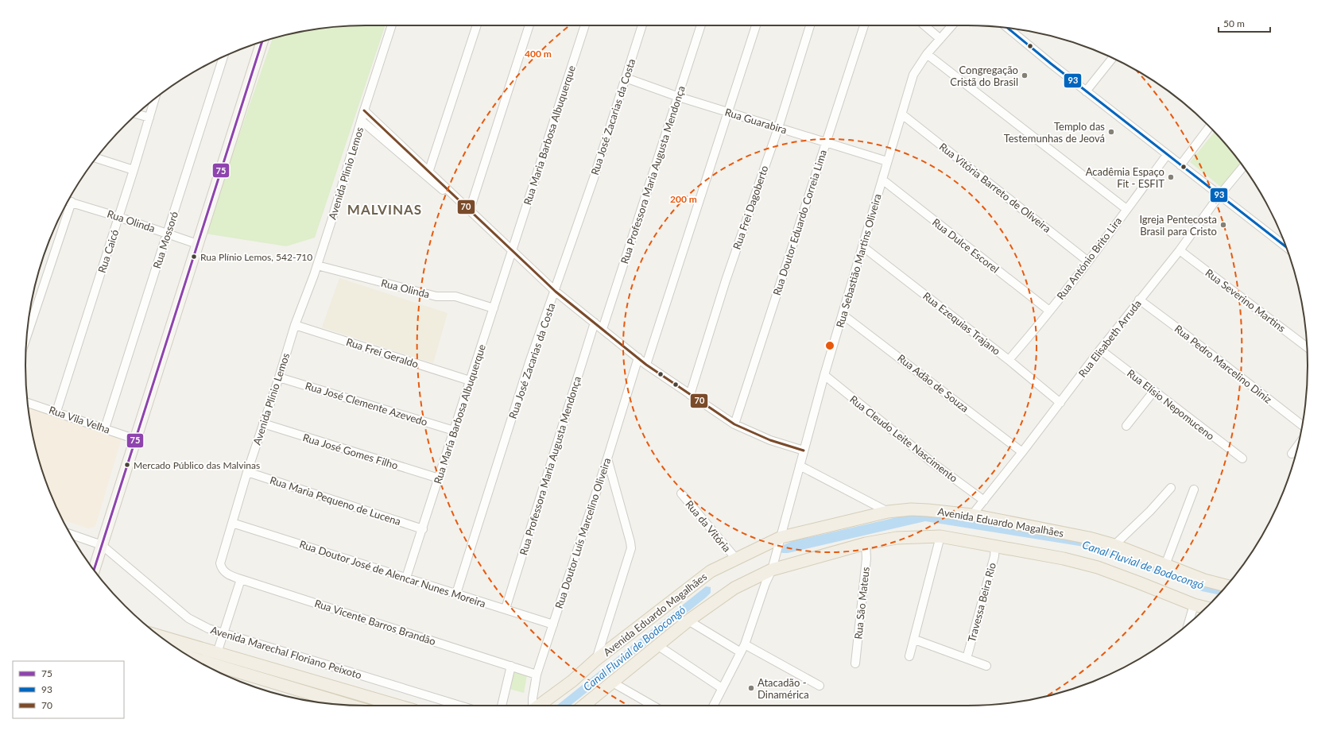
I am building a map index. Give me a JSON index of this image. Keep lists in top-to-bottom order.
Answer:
{
  "streets": {
    "main road": ["Avenida Eduardo Magalhães", "Avenida Marechal Floriano Peixoto"],
    "street": [
      "Rua José Zacarias da Costa",
      "Rua Guarabira",
      "Rua Maria Barbosa Albuquerque",
      "Avenida Plinio Lemos",
      "Rua Professora Maria Augusta Mendonça",
      "Rua Vitória Barreto de Oliveira",
      "Rua Frei Dagoberto",
      "Rua Olinda",
      "Rua Doutor Eduardo Correia Lima",
      "Rua Mossoró",
      "Rua Dulce Escorel",
      "Rua Caicó",
      "Rua António Brito Lira",
      "Rua Sebastião Martins Oliveira",
      "Rua Severino Martins",
      "Rua Ezequias Trajano",
      "Rua Elisabeth Arruda",
      "Rua Frei Geraldo",
      "Rua Pedro Marcelino Diniz",
      "Rua Adão de Souza",
      "Avenida Plínio Lemos",
      "Rua José Clemente Azevedo",
      "Rua Elísio Nepomuceno",
      "Rua María Barbosa Albuquerque",
      "Rua Vila Velha",
      "Rua Cleudo Leite Nascimento",
      "Rua José Gomes Filho",
      "Rua Maria Pequeno de Lucena",
      "Rua da Vitória",
      "Rua Doutor Luís Marcelino Oliveira",
      "Rua Doutor José de Alencar Nunes Moreira",
      "Travessa Beira Rio",
      "Rua São Mateus",
      "Rua Vicente Barros Brandão"
    ]
  },
  "crossings": [
    ["Rua José Zacarias da Costa", "Rua Guarabira"],
    ["Rua José Zacarias da Costa", "Rua Doutor José de Alencar Nunes Moreira"],
    ["Rua Guarabira", "Rua Professora Maria Augusta Mendonça"],
    ["Rua Guarabira", "Rua Frei Dagoberto"],
    ["Rua Guarabira", "Rua Doutor Eduardo Correia Lima"],
    ["Rua Guarabira", "Rua Sebastião Martins Oliveira"],
    ["Rua Maria Barbosa Albuquerque", "Rua María Barbosa Albuquerque"],
    ["Avenida Plinio Lemos", "Rua Olinda"],
    ["Avenida Plinio Lemos", "Rua Frei Geraldo"],
    ["Avenida Plinio Lemos", "Avenida Plínio Lemos"],
    ["Rua Professora Maria Augusta Mendonça", "Rua Doutor José de Alencar Nunes Moreira"],
    ["Rua Vitória Barreto de Oliveira", "Rua António Brito Lira"],
    ["Rua Vitória Barreto de Oliveira", "Rua Sebastião Martins Oliveira"],
    ["Rua Olinda", "Rua Mossoró"],
    ["Rua Olinda", "Rua Caicó"],
    ["Rua Olinda", "Rua María Barbosa Albuquerque"],
    ["Rua Mossoró", "Rua Vila Velha"],
    ["Rua Dulce Escorel", "Rua António Brito Lira"],
    ["Rua Dulce Escorel", "Rua Sebastião Martins Oliveira"],
    ["Rua Caicó", "Rua Vila Velha"],
    ["Rua António Brito Lira", "Rua Ezequias Trajano"],
    ["Rua Sebastião Martins Oliveira", "Rua Ezequias Trajano"],
    ["Rua Sebastião Martins Oliveira", "Rua Adão de Souza"],
    ["Rua Sebastião Martins Oliveira", "Rua Cleudo Leite Nascimento"],
    ["Rua Sebastião Martins Oliveira", "Avenida Eduardo Magalhães"],
    ["Rua Severino Martins", "Rua Elisabeth Arruda"],
    ["Rua Ezequias Trajano", "Rua Elisabeth Arruda"],
    ["Rua Elisabeth Arruda", "Rua Pedro Marcelino Diniz"],
    ["Rua Elisabeth Arruda", "Rua Adão de Souza"],
    ["Rua Elisabeth Arruda", "Rua Elísio Nepomuceno"],
    ["Rua Elisabeth Arruda", "Rua Cleudo Leite Nascimento"],
    ["Rua Elisabeth Arruda", "Avenida Eduardo Magalhães"],
    ["Rua Frei Geraldo", "Avenida Plínio Lemos"],
    ["Rua Frei Geraldo", "Rua María Barbosa Albuquerque"],
    ["Avenida Plínio Lemos", "Rua José Clemente Azevedo"],
    ["Avenida Plínio Lemos", "Rua José Gomes Filho"],
    ["Avenida Plínio Lemos", "Rua Maria Pequeno de Lucena"],
    ["Avenida Plínio Lemos", "Rua Doutor José de Alencar Nunes Moreira"],
    ["Avenida Plínio Lemos", "Rua Vicente Barros Brandão"],
    ["Rua José Clemente Azevedo", "Rua María Barbosa Albuquerque"],
    ["Rua María Barbosa Albuquerque", "Rua José Gomes Filho"],
    ["Rua María Barbosa Albuquerque", "Rua Maria Pequeno de Lucena"],
    ["Rua María Barbosa Albuquerque", "Rua Doutor José de Alencar Nunes Moreira"],
    ["Avenida Eduardo Magalhães", "Rua da Vitória"],
    ["Rua Doutor Luís Marcelino Oliveira", "Rua Doutor José de Alencar Nunes Moreira"],
    ["Rua Doutor Luís Marcelino Oliveira", "Rua Vicente Barros Brandão"]
  ],
  "districts": ["MALVINAS"],
  "water": ["Canal Fluvial de Bodocongó"],
  "places": [
    "Congregação Cristã do Brasil",
    "Templo das Testemunhas de Jeová",
    "Acadêmia Espaço Fit - ESFIT",
    "Igreja Pentecosta Brasil para Cristo",
    "Rua Plínio Lemos, 542-710",
    "Mercado Público das Malvinas",
    "Atacadão - Dinamérica"
  ],
  "lines": ["transit line 93", "transit line 75", "transit line 70"],
  "legend": ["75", "93", "70"],
  "scale_bar": "50 m",
  "rings": ["400 m", "200 m"]
}
